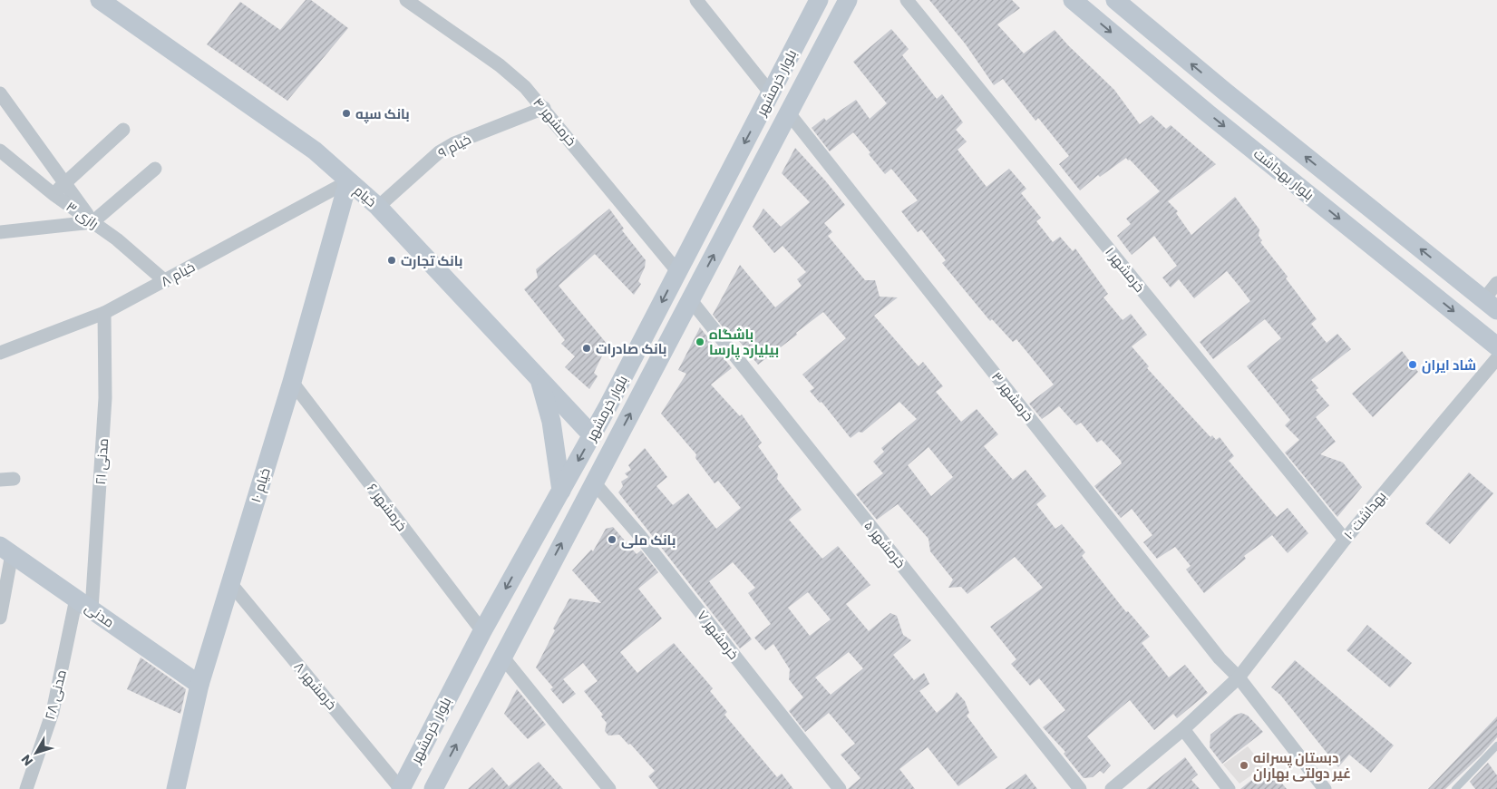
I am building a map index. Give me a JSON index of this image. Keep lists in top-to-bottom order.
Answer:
{
  "streets": {
    "main road": [
      "بلوار خرمشهر",
      "بلوار بهداشت",
      "خیام",
      "خیام ۱۰",
      "مدنی"
    ],
    "street": [
      "خرمشهر ۴",
      "خیام ۹",
      "رازی ۳",
      "خرمشهر ۱",
      "خیام ۸",
      "خرمشهر ۳",
      "مدنی ۲۱",
      "خرمشهر ۶",
      "بهداشت ۱۰",
      "خرمشهر ۵",
      "خرمشهر ۷",
      "خرمشهر ۸",
      "مدنی ۲۸"
    ]
  },
  "crossings": [
    ["بلوار خرمشهر", "خرمشهر ۴"],
    ["بلوار خرمشهر", "خیام"],
    ["بلوار خرمشهر", "خرمشهر ۳"],
    ["بلوار خرمشهر", "خرمشهر ۶"],
    ["بلوار خرمشهر", "خرمشهر ۵"],
    ["بلوار خرمشهر", "خرمشهر ۷"],
    ["بلوار خرمشهر", "خرمشهر ۸"],
    ["خرمشهر ۴", "خیام ۹"],
    ["خیام ۹", "خیام"],
    ["خیام", "خیام ۸"],
    ["خیام", "خیام ۱۰"],
    ["رازی ۳", "خیام ۸"],
    ["خرمشهر ۱", "بهداشت ۱۰"],
    ["خیام ۸", "مدنی ۲۱"],
    ["خیام ۸", "خیام ۱۰"],
    ["خرمشهر ۳", "بهداشت ۱۰"],
    ["مدنی ۲۱", "مدنی"],
    ["مدنی ۲۱", "مدنی ۲۸"],
    ["خیام ۱۰", "خرمشهر ۶"],
    ["خیام ۱۰", "مدنی"],
    ["خیام ۱۰", "خرمشهر ۸"],
    ["مدنی", "مدنی ۲۸"]
  ],
  "places": [
    "بانک سپه",
    "بانک تجارت",
    "باشگاه بیلیارد پارسا",
    "بانک صادرات",
    "شاد ایران",
    "بانک ملی",
    "دبستان پسرانه غیر دولتی بهاران"
  ],
  "north": "bottom left"
}
